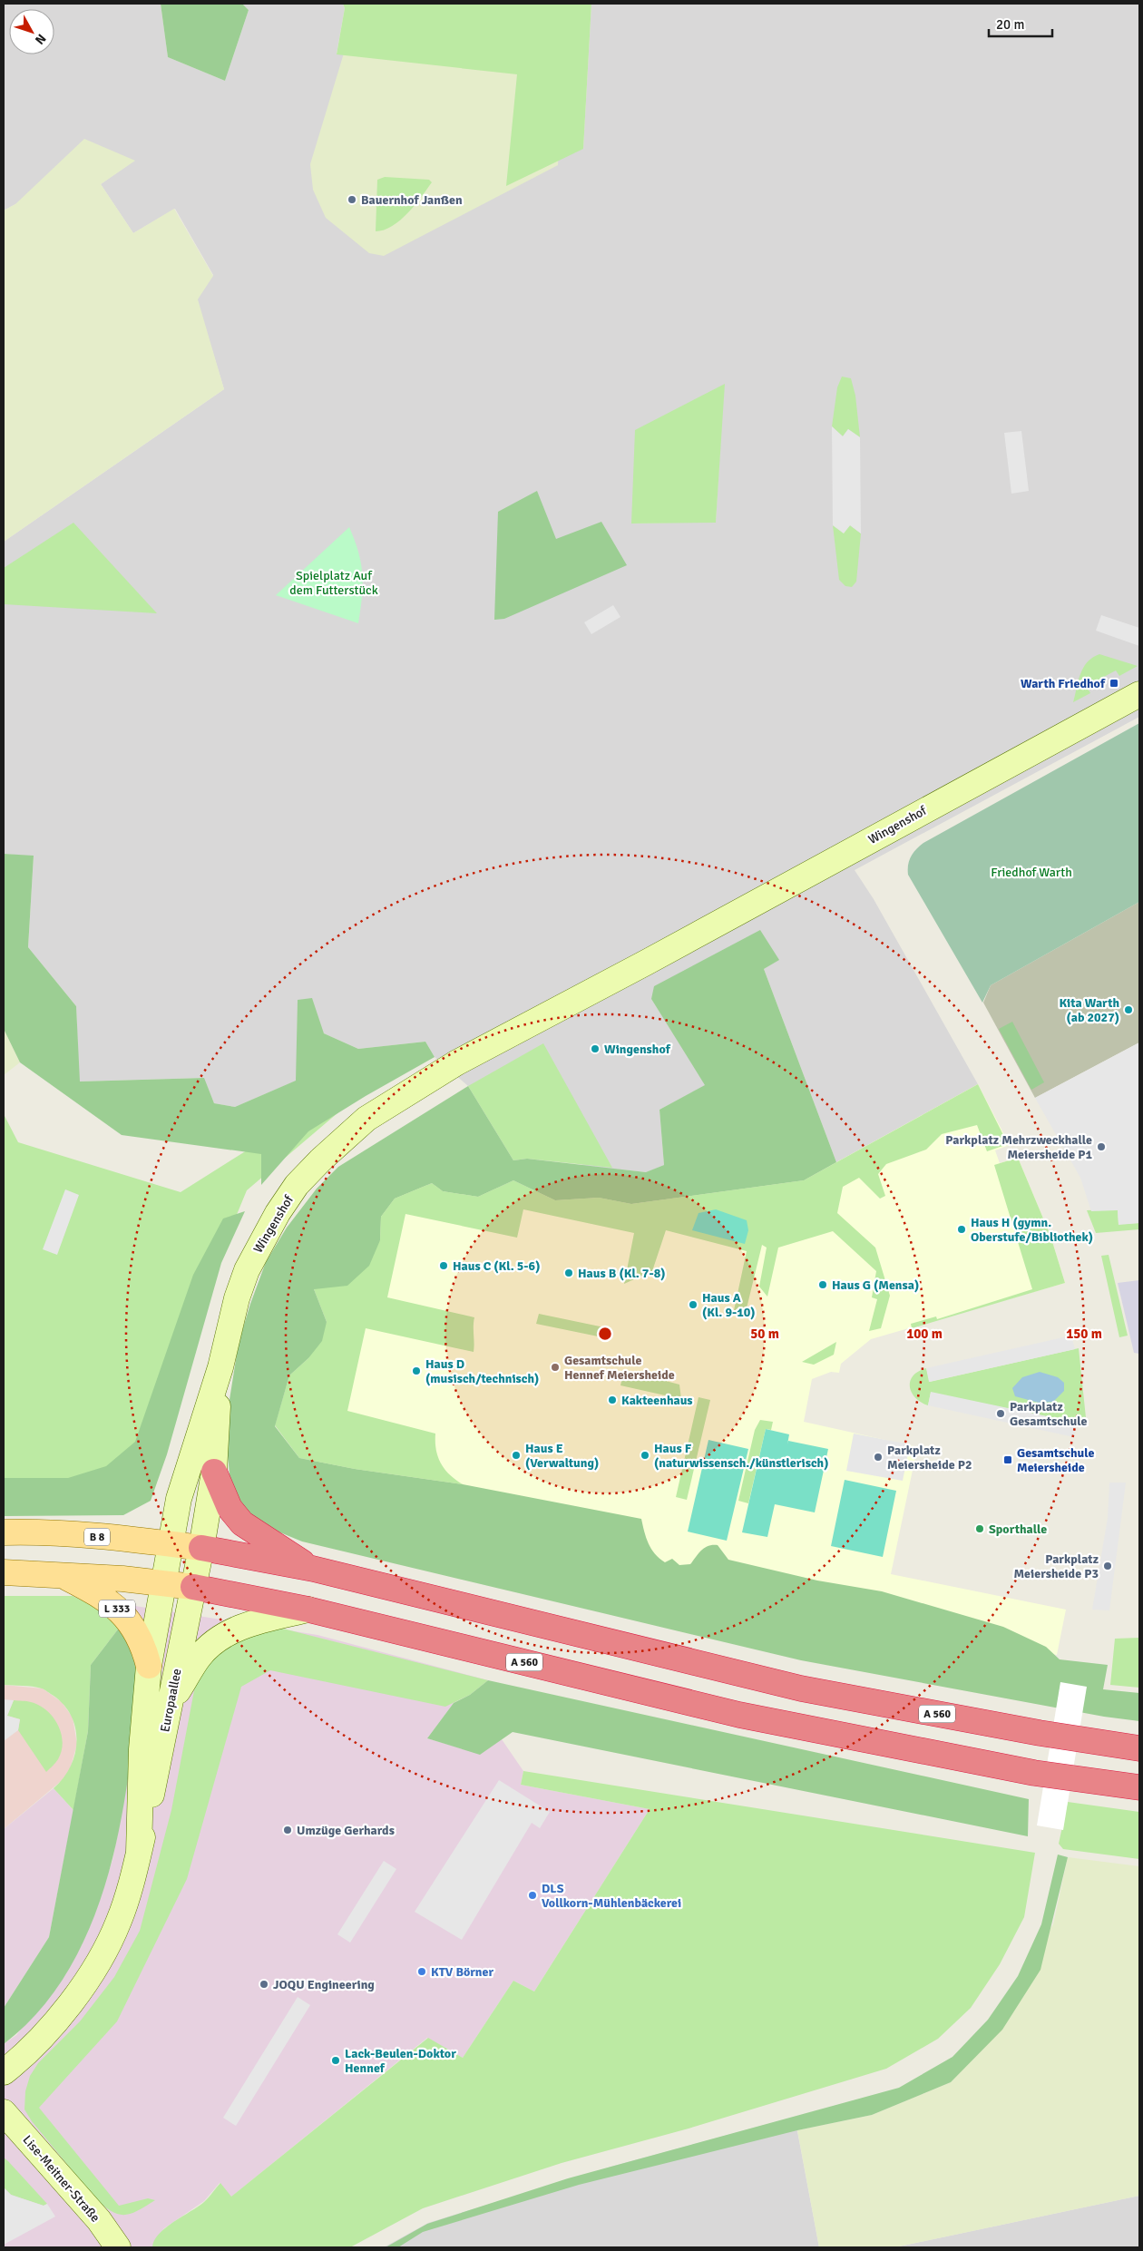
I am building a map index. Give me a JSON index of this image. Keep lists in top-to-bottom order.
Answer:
{
  "streets": {
    "highway": ["A 560"],
    "main road": [
      "Wingenshof",
      "B 8",
      "L 333",
      "Europaallee",
      "Lise-Meitner-Straße"
    ]
  },
  "crossings": [
    ["Wingenshof", "B 8"],
    ["Wingenshof", "A 560"],
    ["Wingenshof", "Europaallee"],
    ["B 8", "A 560"],
    ["B 8", "Europaallee"],
    ["L 333", "Europaallee"],
    ["A 560", "Europaallee"]
  ],
  "parks": ["Spielplatz Auf dem Futterstück", "Friedhof Warth"],
  "places": {
    "other": [
      "Bauernhof Janßen",
      "Kita Warth (ab 2027)",
      "Wingenshof",
      "Parkplatz Mehrzweckhalle Meiersheide P1",
      "Haus H (gymn. Oberstufe/Bibliothek)",
      "Haus C (Kl. 5-6)",
      "Haus B (Kl. 7-8)",
      "Haus G (Mensa)",
      "Haus A (Kl. 9-10)",
      "Gesamtschule Hennef Meiersheide",
      "Haus D (musisch/technisch)",
      "Kakteenhaus",
      "Parkplatz Gesamtschule",
      "Haus E (Verwaltung)",
      "Haus F (naturwissensch./künstlerisch)",
      "Parkplatz Meiersheide P2",
      "Sporthalle",
      "Parkplatz Meiersheide P3",
      "Umzüge Gerhards",
      "DLS Vollkorn-Mühlenbäckerei",
      "KTV Börner",
      "JOQU Engineering",
      "Lack-Beulen-Doktor Hennef"
    ],
    "transit": ["Warth Friedhof", "Gesamtschule Meiersheide"]
  },
  "scale_bar": "20 m",
  "north": "bottom right",
  "rings": ["50 m", "100 m", "150 m"]
}
